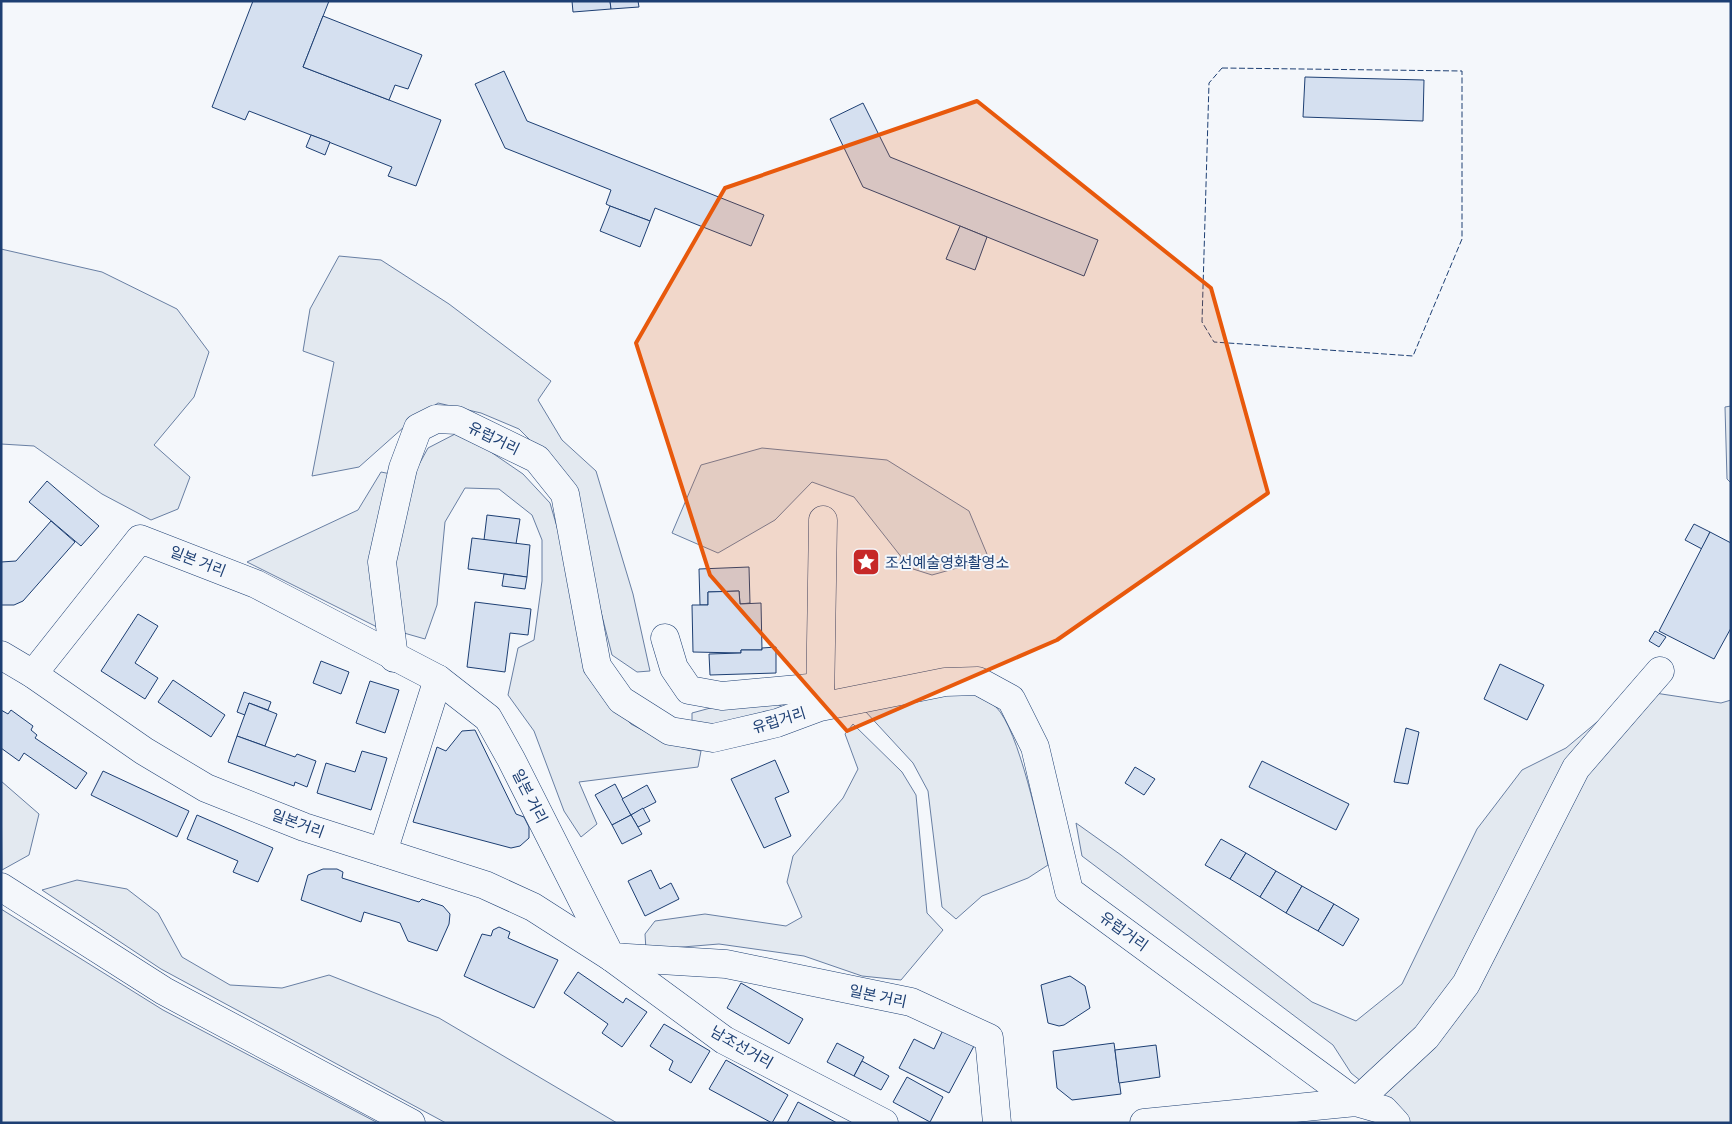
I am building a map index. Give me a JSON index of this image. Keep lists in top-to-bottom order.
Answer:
{
  "streets": {
    "lane": [
      "유럽거리",
      "일본 거리",
      "일본거리",
      "남조선거리"
    ]
  },
  "crossings": [
    ["유럽거리", "일본 거리"],
    ["일본 거리", "일본거리"],
    ["일본 거리", "남조선거리"],
    ["일본거리", "남조선거리"]
  ],
  "places": {
    "place": ["조선예술영화촬영소"]
  }
}
